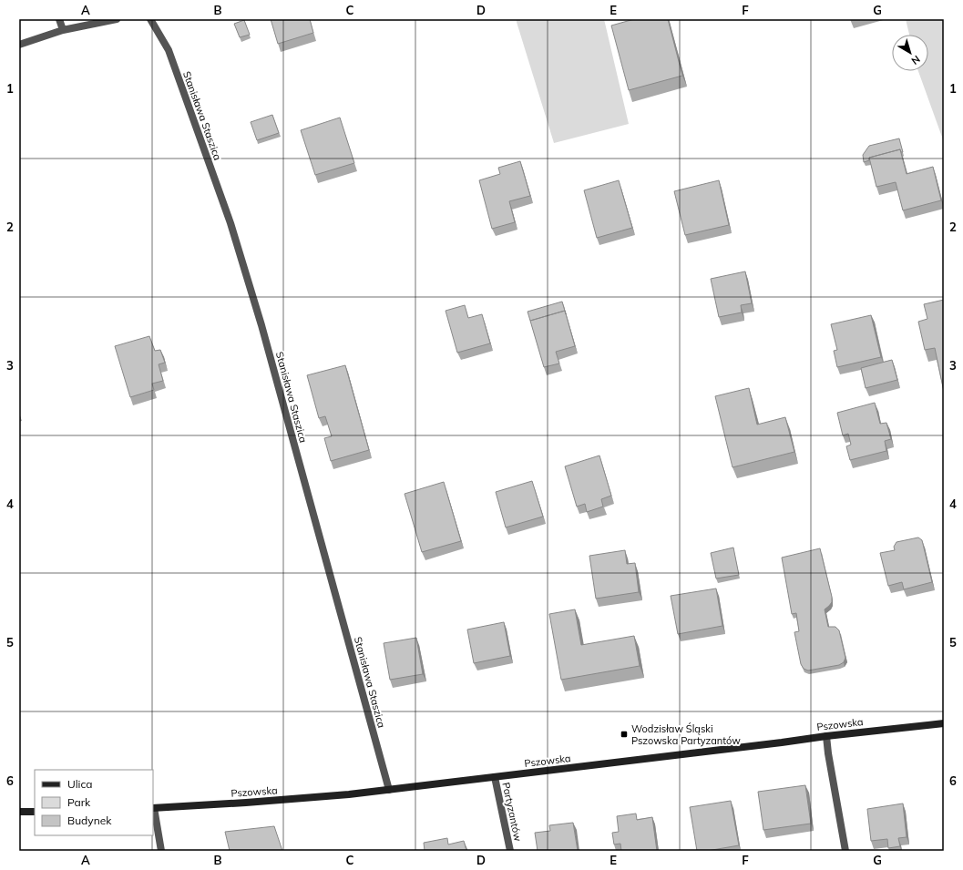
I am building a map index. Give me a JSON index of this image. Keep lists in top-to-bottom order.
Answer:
{
  "streets": {
    "main road": ["Pszowska"],
    "street": ["Stanisława Staszica", "Partyzantów"]
  },
  "crossings": [
    ["Stanisława Staszica", "Pszowska"],
    ["Pszowska", "Partyzantów"]
  ],
  "places": {
    "transit": ["Wodzisław Śląski Pszowska Partyzantów"]
  },
  "legend": ["Ulica", "Park", "Budynek"],
  "north": "bottom right",
  "grid": {
    "columns": [
      "A",
      "B",
      "C",
      "D",
      "E",
      "F",
      "G"
    ],
    "rows": [
      "1",
      "2",
      "3",
      "4",
      "5",
      "6"
    ]
  }
}
